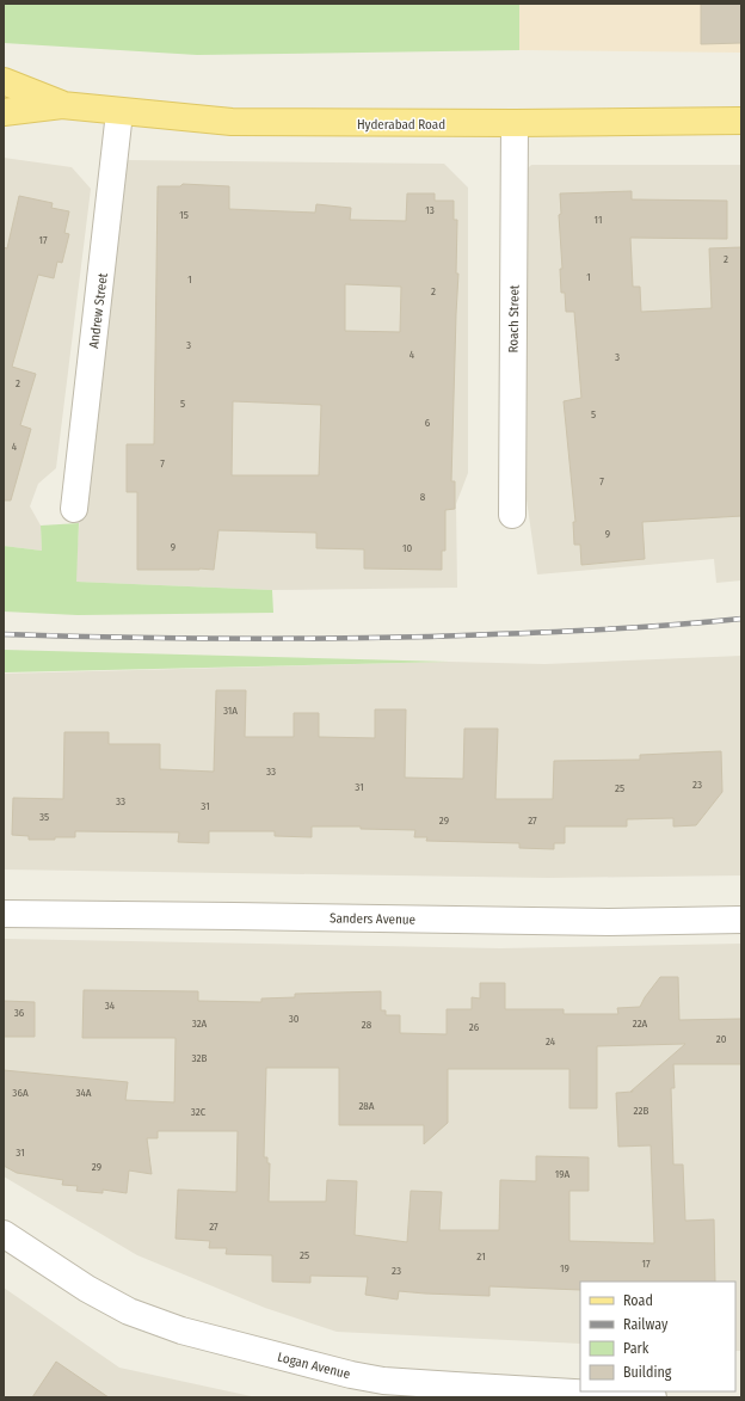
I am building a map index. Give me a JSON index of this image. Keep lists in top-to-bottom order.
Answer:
{
  "streets": {
    "main road": ["Hyderabad Road"],
    "street": [
      "Andrew Street",
      "Roach Street",
      "Sanders Avenue",
      "Logan Avenue"
    ]
  },
  "crossings": [
    ["Hyderabad Road", "Andrew Street"],
    ["Hyderabad Road", "Roach Street"]
  ],
  "house_numbers": [
    "13",
    "15",
    "11",
    "17",
    "2",
    "1",
    "1",
    "2",
    "3",
    "4",
    "3",
    "2",
    "5",
    "5",
    "6",
    "4",
    "7",
    "7",
    "8",
    "9",
    "9",
    "10",
    "31A",
    "33",
    "23",
    "31",
    "25",
    "33",
    "31",
    "35",
    "29",
    "27",
    "34",
    "36",
    "30",
    "32A",
    "22A",
    "28",
    "26",
    "20",
    "24",
    "32B",
    "36A",
    "34A",
    "28A",
    "22B",
    "32C",
    "31",
    "29",
    "19A",
    "27",
    "25",
    "21",
    "17",
    "19",
    "23"
  ],
  "legend": [
    "Road",
    "Railway",
    "Park",
    "Building"
  ]
}
